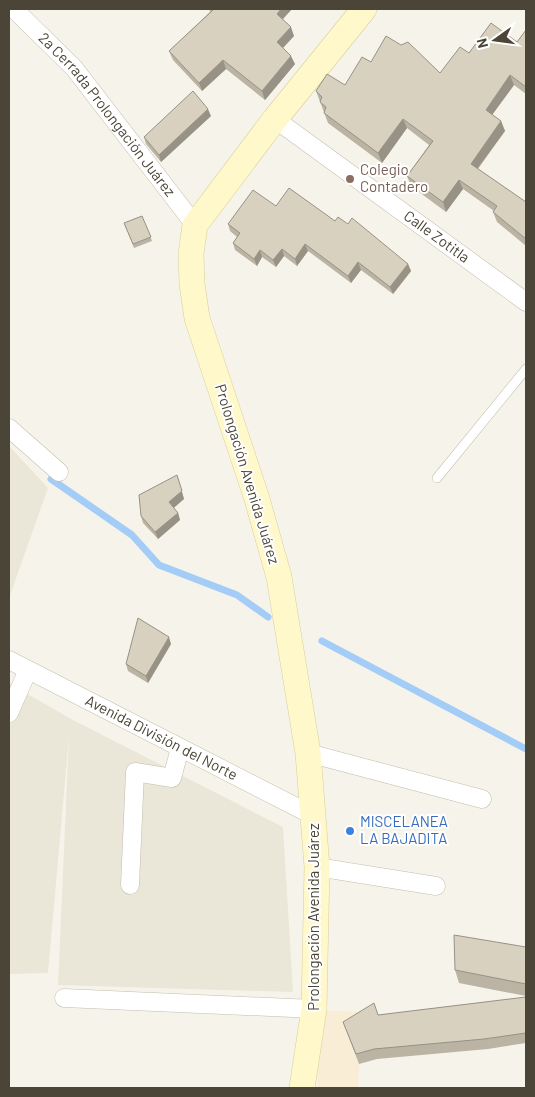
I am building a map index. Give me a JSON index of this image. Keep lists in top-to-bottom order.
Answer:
{
  "streets": {
    "street": [
      "2a Cerrada Prolongación Juárez",
      "Calle Zotitla",
      "Prolongación Avenida Juárez",
      "Avenida División del Norte"
    ]
  },
  "crossings": [
    ["2a Cerrada Prolongación Juárez", "Prolongación Avenida Juárez"],
    ["Prolongación Avenida Juárez", "Avenida División del Norte"]
  ],
  "places": ["Colegio Contadero", "MISCELANEA LA BAJADITA"],
  "north": "left"
}
